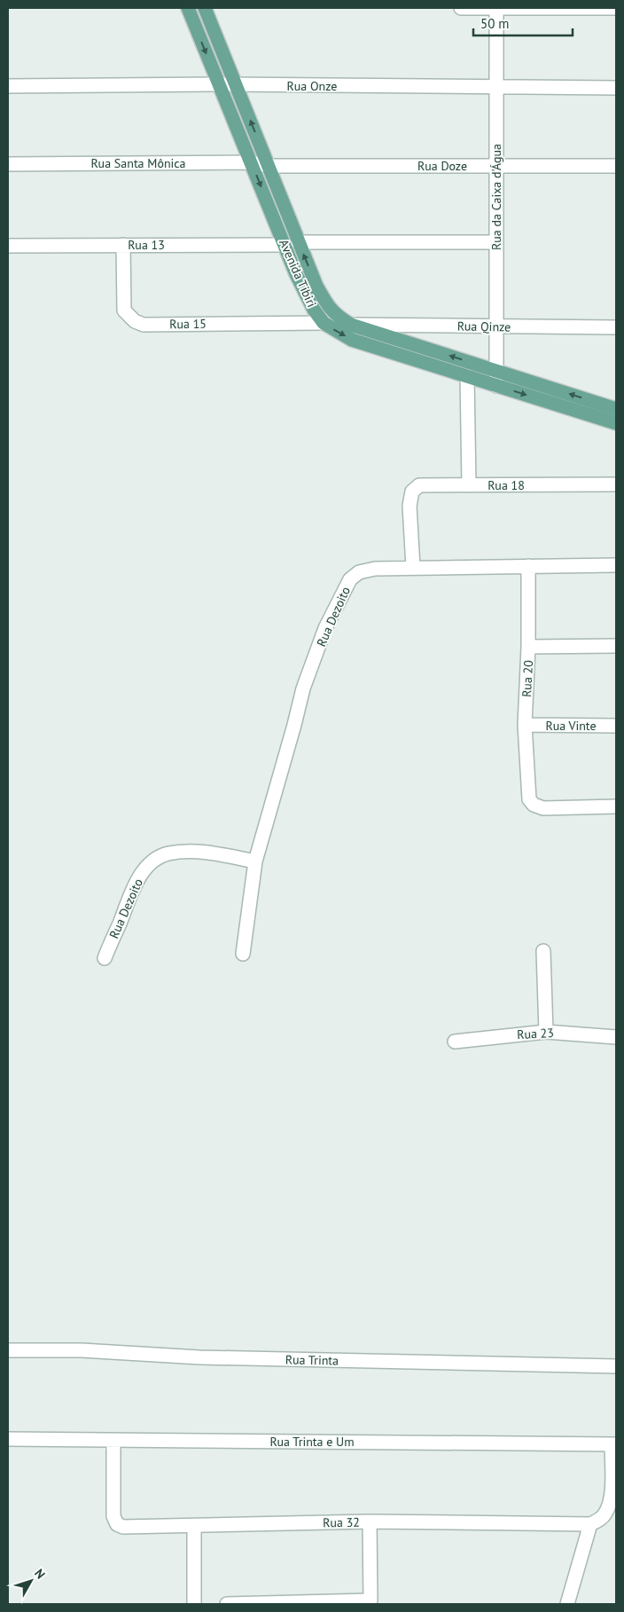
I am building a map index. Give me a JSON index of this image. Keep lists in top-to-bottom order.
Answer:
{
  "streets": {
    "main road": ["Avenida Tibiri"],
    "street": [
      "Rua Onze",
      "Rua Santa Mônica",
      "Rua Doze",
      "Rua da Caixa d'Água",
      "Rua 13",
      "Rua 15",
      "Rua Qinze",
      "Rua 18",
      "Rua Dezoito",
      "Rua 20",
      "Rua Vinte",
      "Rua 23",
      "Rua Trinta",
      "Rua Trinta e Um",
      "Rua 32"
    ]
  },
  "crossings": [
    ["Rua Onze", "Rua da Caixa d'Água"],
    ["Rua Onze", "Avenida Tibiri"],
    ["Rua Santa Mônica", "Rua Doze"],
    ["Rua Santa Mônica", "Avenida Tibiri"],
    ["Rua Doze", "Rua da Caixa d'Água"],
    ["Rua Doze", "Avenida Tibiri"],
    ["Rua da Caixa d'Água", "Rua 13"],
    ["Rua da Caixa d'Água", "Avenida Tibiri"],
    ["Rua da Caixa d'Água", "Rua Qinze"],
    ["Rua 13", "Avenida Tibiri"],
    ["Rua 13", "Rua 15"],
    ["Avenida Tibiri", "Rua 15"],
    ["Avenida Tibiri", "Rua Qinze"],
    ["Rua 18", "Rua Dezoito"],
    ["Rua Dezoito", "Rua 20"],
    ["Rua 20", "Rua Vinte"],
    ["Rua Trinta e Um", "Rua 32"]
  ],
  "scale_bar": "50 m",
  "north": "top right"
}
